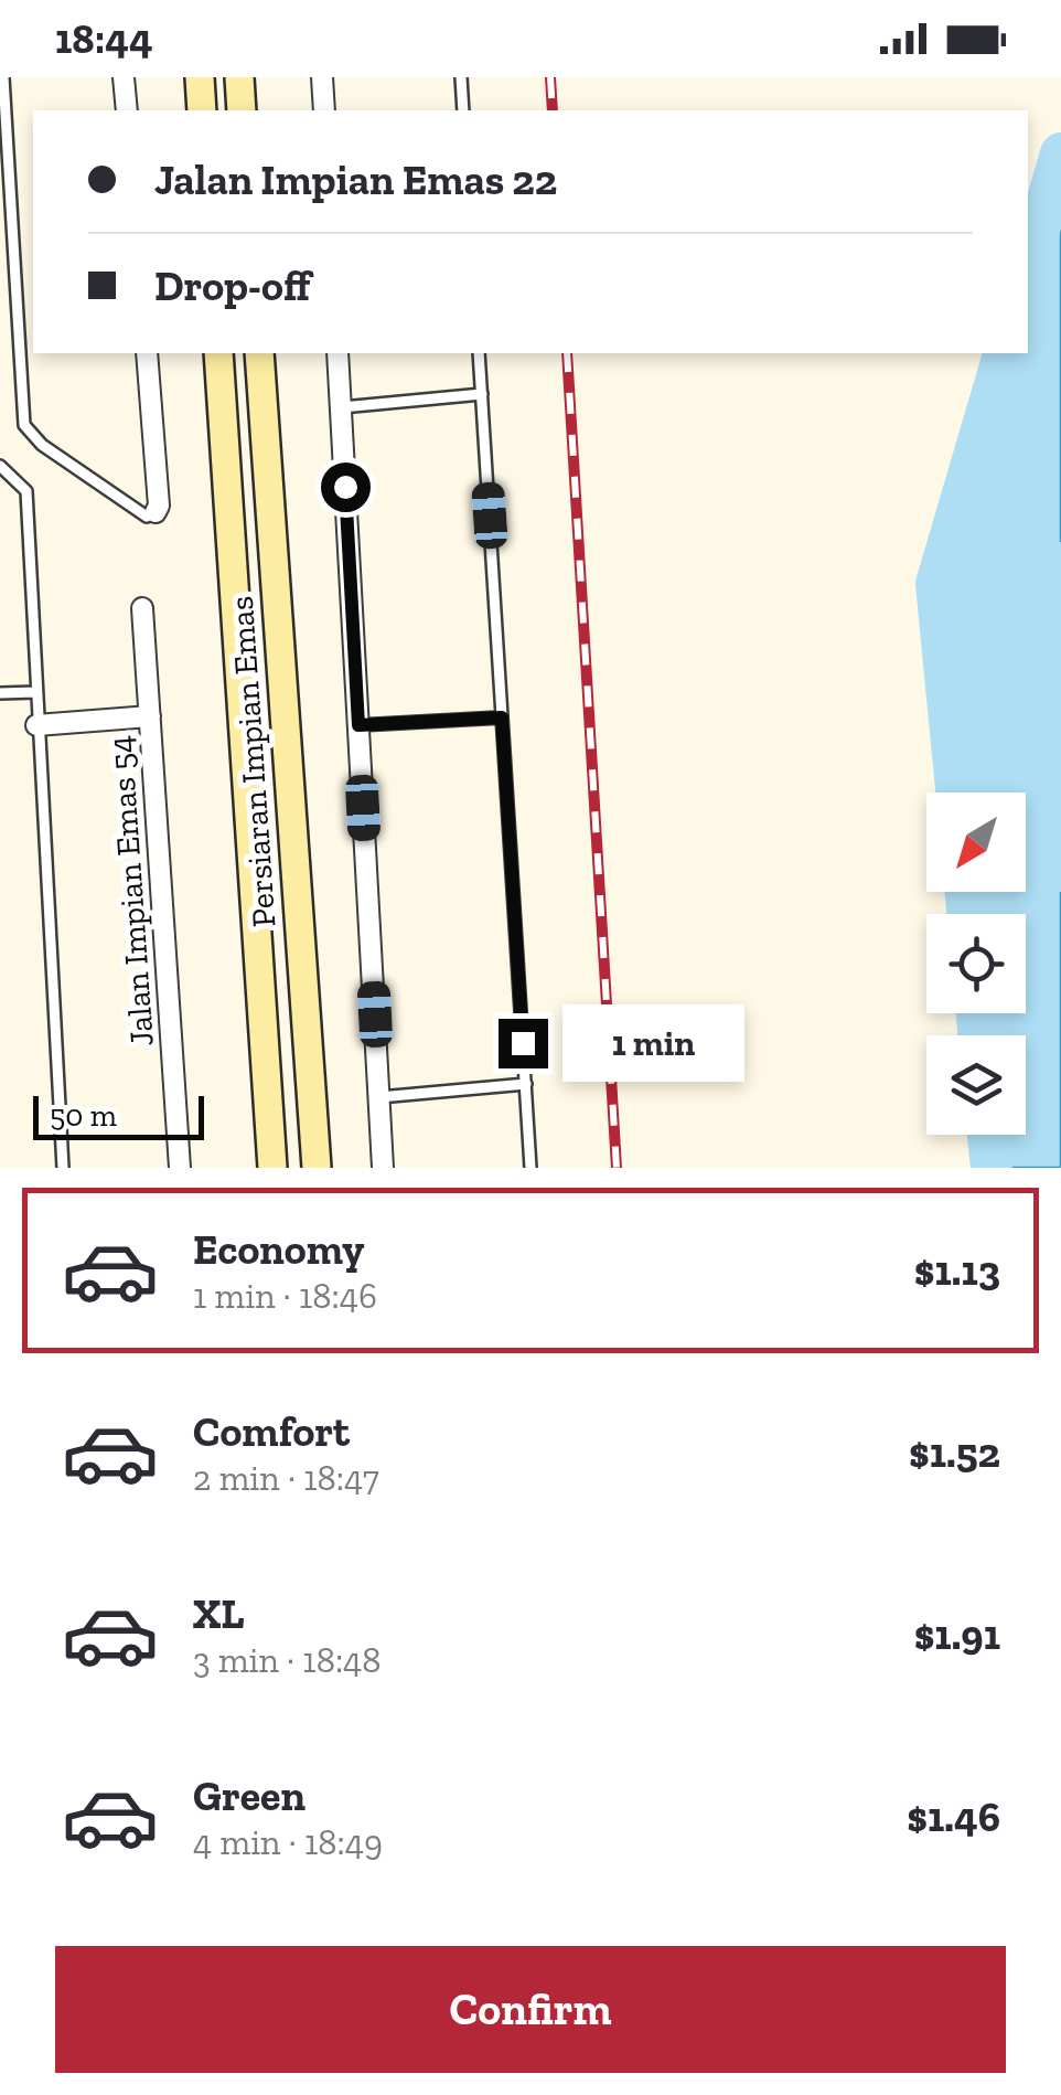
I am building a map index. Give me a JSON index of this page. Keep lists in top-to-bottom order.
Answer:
{
  "streets": {
    "main road": ["Persiaran Impian Emas"],
    "street": ["Jalan Impian Emas 54"]
  },
  "scale_bar": "50 m",
  "north": "bottom left",
  "page": {
    "status": "18:44",
    "banner": ["Jalan Impian Emas 22", "Drop-off"],
    "bubble": "1 min",
    "scale": "50 m",
    "list": [
      {
        "name": "Economy",
        "note": "1 min · 18:46",
        "value": "$1.13"
      },
      {
        "name": "Comfort",
        "note": "2 min · 18:47",
        "value": "$1.52"
      },
      {
        "name": "XL",
        "note": "3 min · 18:48",
        "value": "$1.91"
      },
      {
        "name": "Green",
        "note": "4 min · 18:49",
        "value": "$1.46"
      }
    ],
    "buttons": "Confirm"
  }
}
